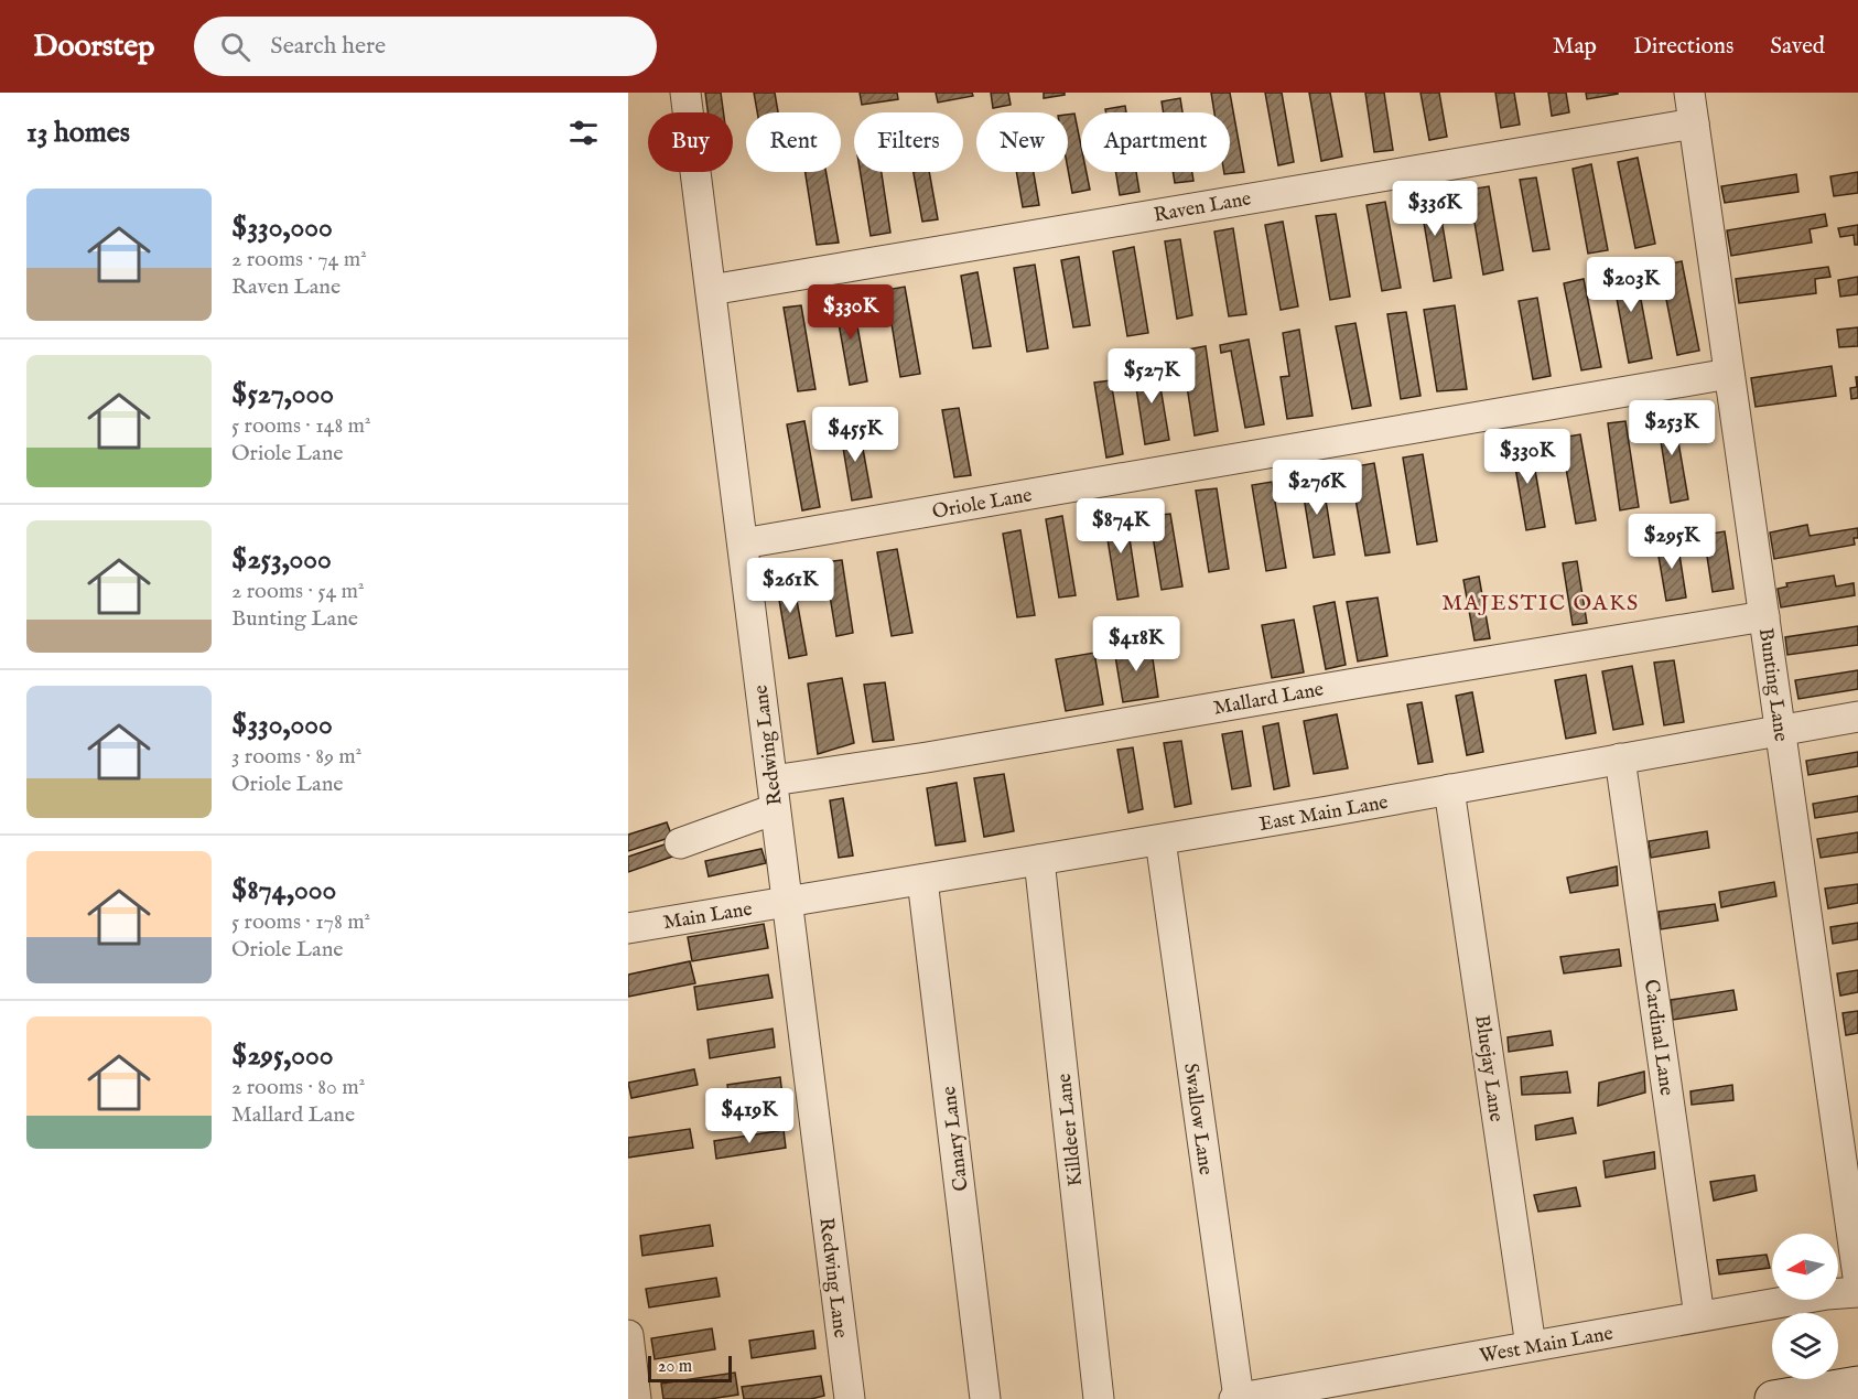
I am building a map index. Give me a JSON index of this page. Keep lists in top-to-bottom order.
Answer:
{
  "streets": {
    "street": [
      "Raven Lane",
      "Oriole Lane",
      "Bunting Lane",
      "Mallard Lane",
      "Redwing Lane",
      "East Main Lane",
      "Main Lane",
      "Cardinal Lane",
      "Bluejay Lane",
      "Swallow Lane",
      "Killdeer Lane",
      "Canary Lane",
      "West Main Lane"
    ]
  },
  "crossings": [
    ["Raven Lane", "Bunting Lane"],
    ["Raven Lane", "Redwing Lane"],
    ["Oriole Lane", "Bunting Lane"],
    ["Oriole Lane", "Redwing Lane"],
    ["Bunting Lane", "Mallard Lane"],
    ["Bunting Lane", "East Main Lane"],
    ["Mallard Lane", "Redwing Lane"],
    ["Redwing Lane", "East Main Lane"],
    ["Redwing Lane", "Main Lane"],
    ["East Main Lane", "Main Lane"],
    ["East Main Lane", "Cardinal Lane"],
    ["East Main Lane", "Bluejay Lane"],
    ["East Main Lane", "Swallow Lane"],
    ["East Main Lane", "Killdeer Lane"],
    ["East Main Lane", "Canary Lane"],
    ["Cardinal Lane", "West Main Lane"],
    ["Bluejay Lane", "West Main Lane"],
    ["Swallow Lane", "West Main Lane"]
  ],
  "districts": ["MAJESTIC OAKS"],
  "scale_bar": "20 m",
  "north": "left",
  "page": {
    "header": "Doorstep",
    "search": "Search here",
    "nav": ["Map", "Directions", "Saved"],
    "heading": "13 homes",
    "chip": [
      "Buy",
      "Rent",
      "Filters",
      "New",
      "Apartment"
    ],
    "list": [
      {
        "name": "$330,000",
        "note": "2 rooms · 74 m² · Raven Lane"
      },
      {
        "name": "$527,000",
        "note": "5 rooms · 148 m² · Oriole Lane"
      },
      {
        "name": "$253,000",
        "note": "2 rooms · 54 m² · Bunting Lane"
      },
      {
        "name": "$330,000",
        "note": "3 rooms · 89 m² · Oriole Lane"
      },
      {
        "name": "$874,000",
        "note": "5 rooms · 178 m² · Oriole Lane"
      },
      {
        "name": "$295,000",
        "note": "2 rooms · 80 m² · Mallard Lane"
      }
    ],
    "price": [
      "$336K",
      "$203K",
      "$330K",
      "$527K",
      "$253K",
      "$455K",
      "$330K",
      "$276K",
      "$874K",
      "$295K",
      "$261K",
      "$418K",
      "$419K"
    ],
    "scale": "20 m"
  }
}
